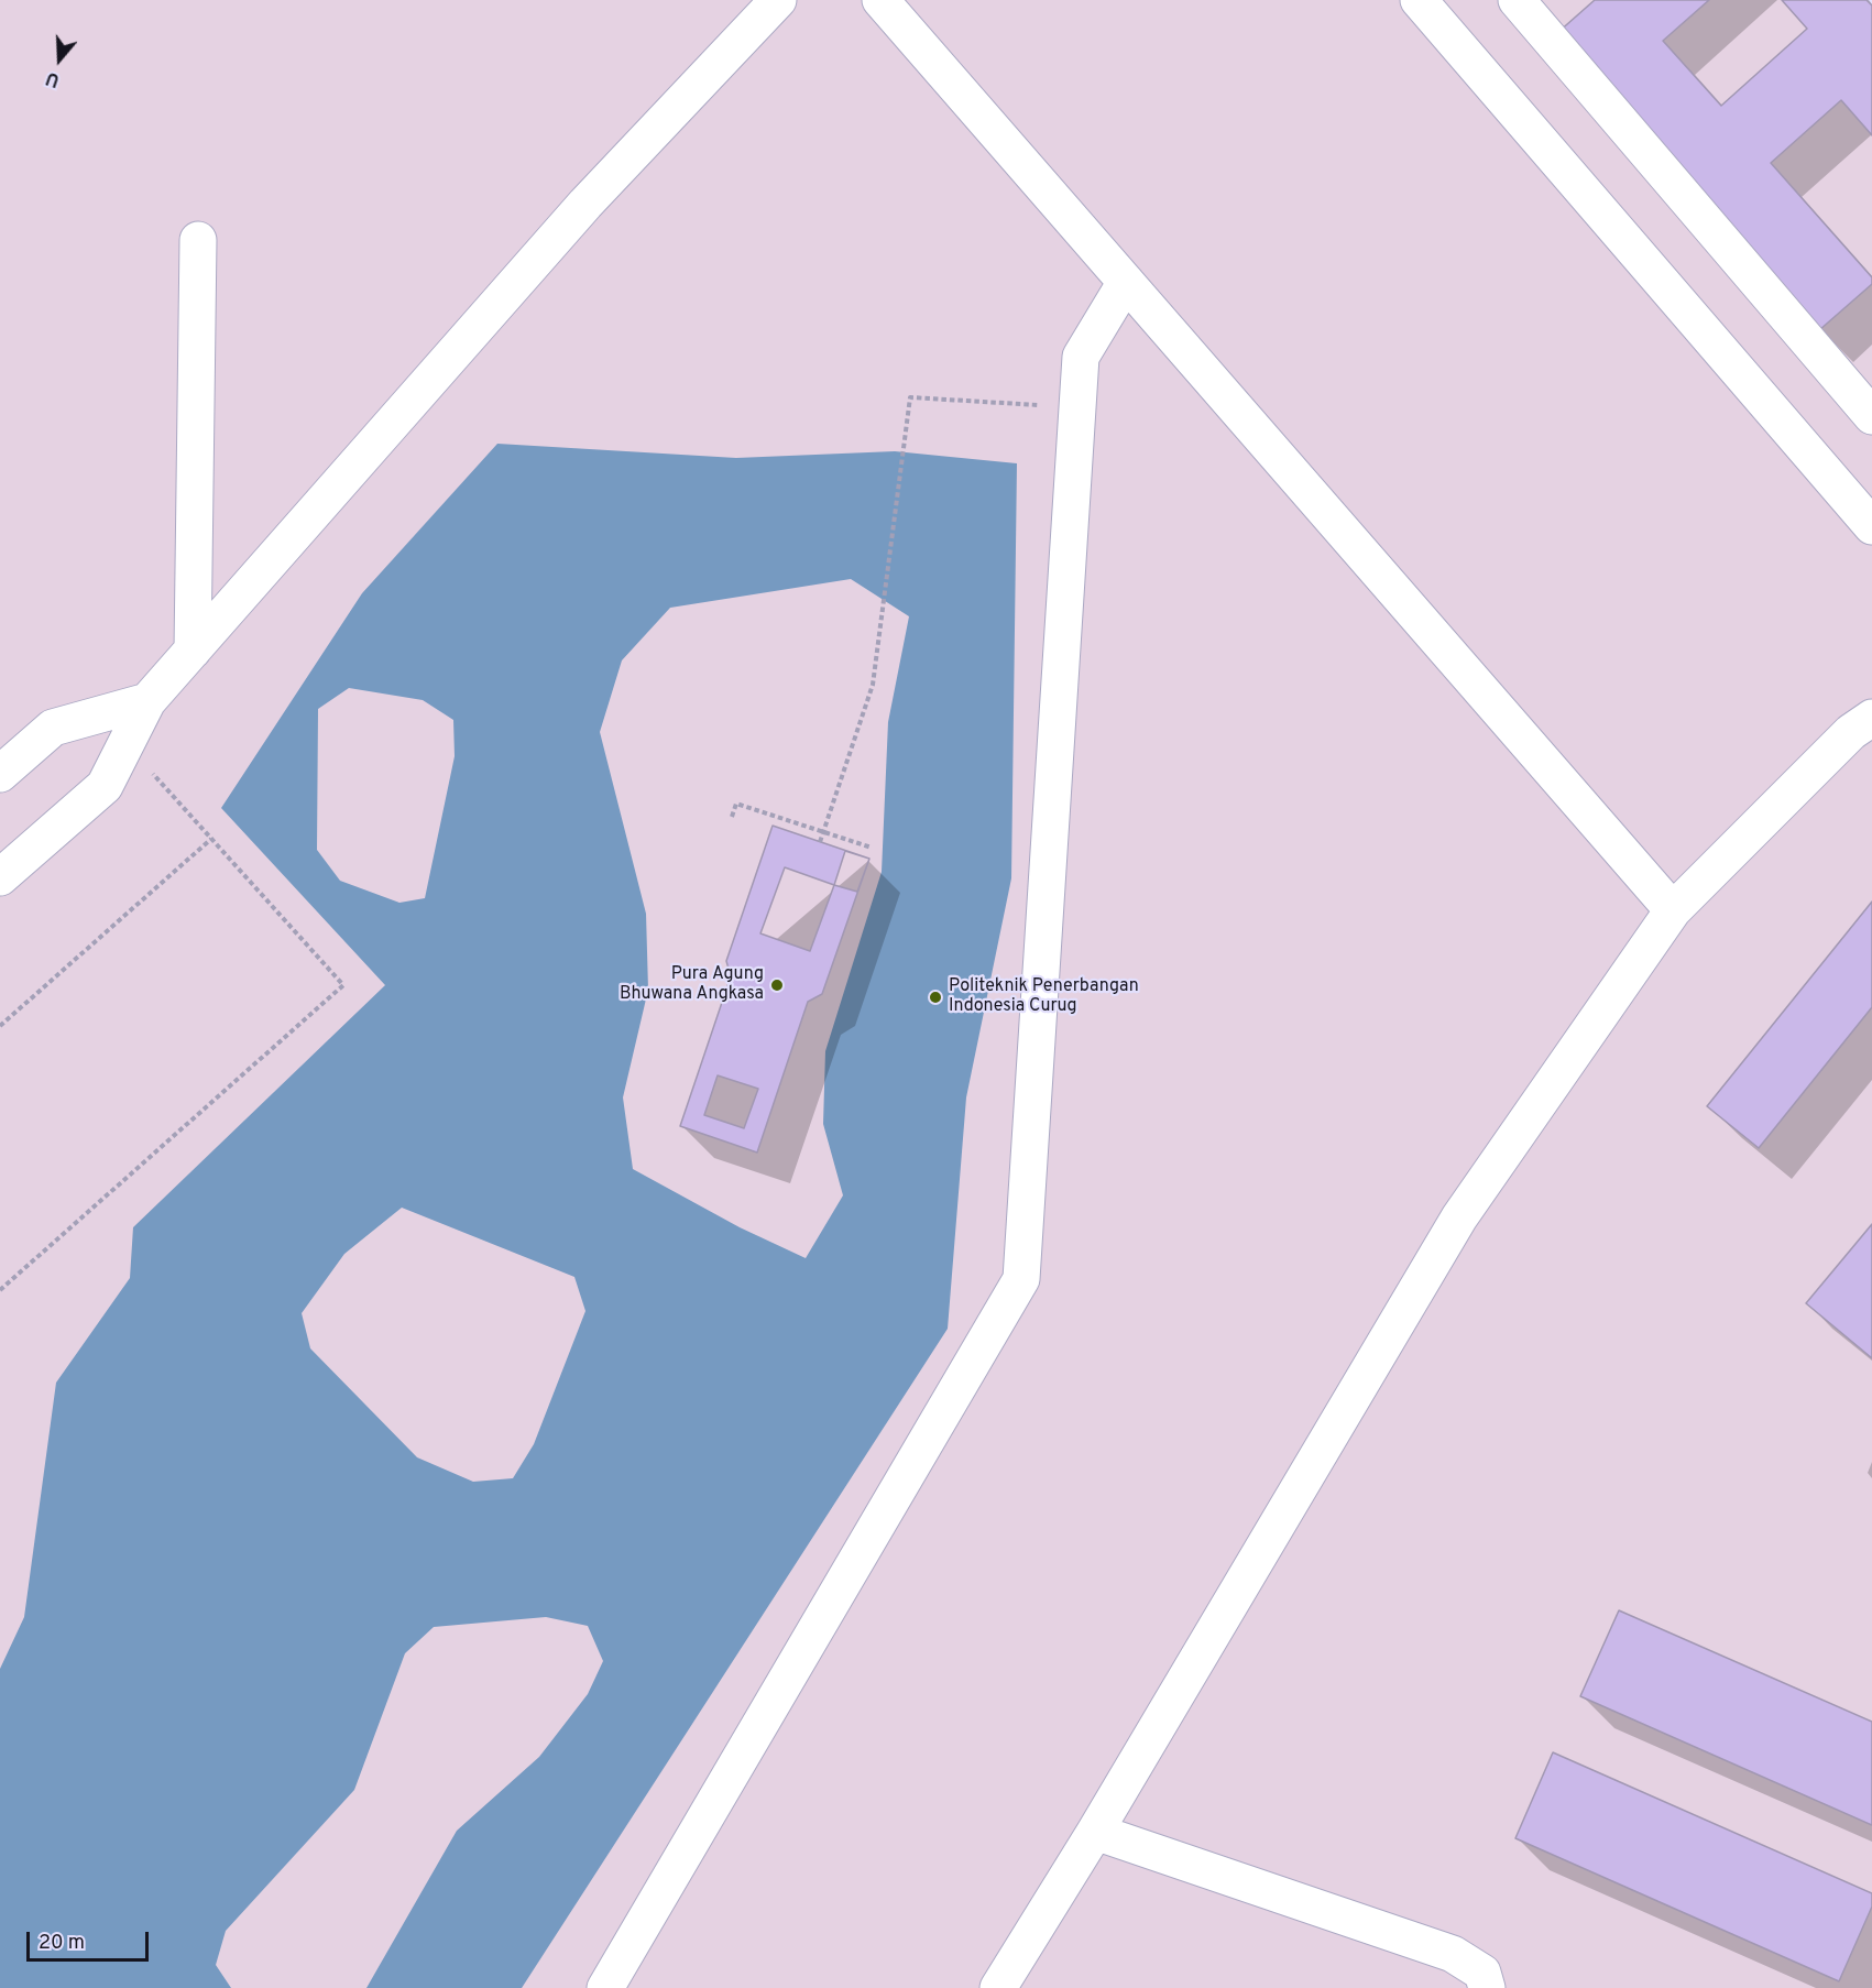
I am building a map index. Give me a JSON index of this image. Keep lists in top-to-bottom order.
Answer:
{
  "places": ["Pura Agung Bhuwana Angkasa", "Politeknik Penerbangan Indonesia Curug"],
  "scale_bar": "20 m",
  "north": "bottom"
}
